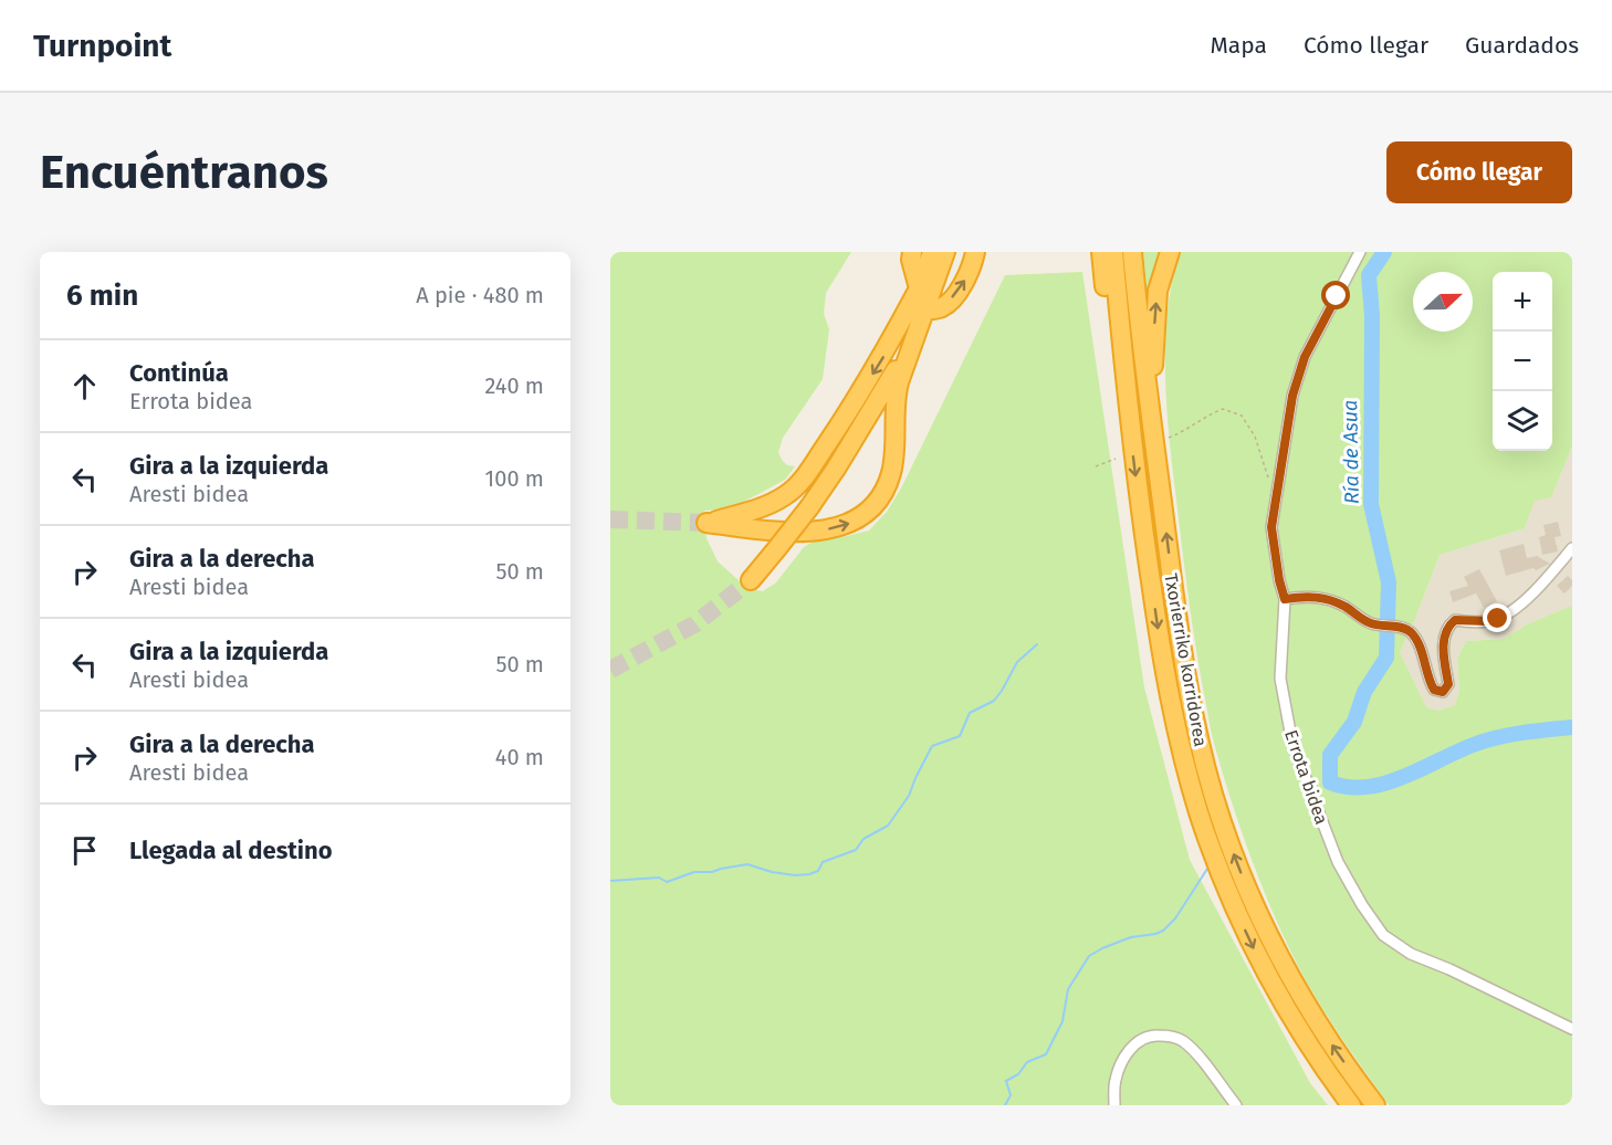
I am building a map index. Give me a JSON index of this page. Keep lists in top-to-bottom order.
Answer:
{
  "streets": {
    "highway": ["Txorierriko korridorea"],
    "street": ["Errota bidea"]
  },
  "water": ["Ría de Asua"],
  "north": "right",
  "page": {
    "header": "Turnpoint",
    "nav": ["Mapa", "Cómo llegar", "Guardados"],
    "buttons": "Cómo llegar",
    "title": "Encuéntranos",
    "heading": ["6 min", "A pie · 480 m"],
    "map_buttons": ["+", "−"],
    "list": [
      ["Continúa", "Errota bidea", "240 m"],
      ["Gira a la izquierda", "Aresti bidea", "100 m"],
      ["Gira a la derecha", "Aresti bidea", "50 m"],
      ["Gira a la izquierda", "Aresti bidea", "50 m"],
      ["Gira a la derecha", "Aresti bidea", "40 m"],
      "Llegada al destino"
    ]
  }
}
